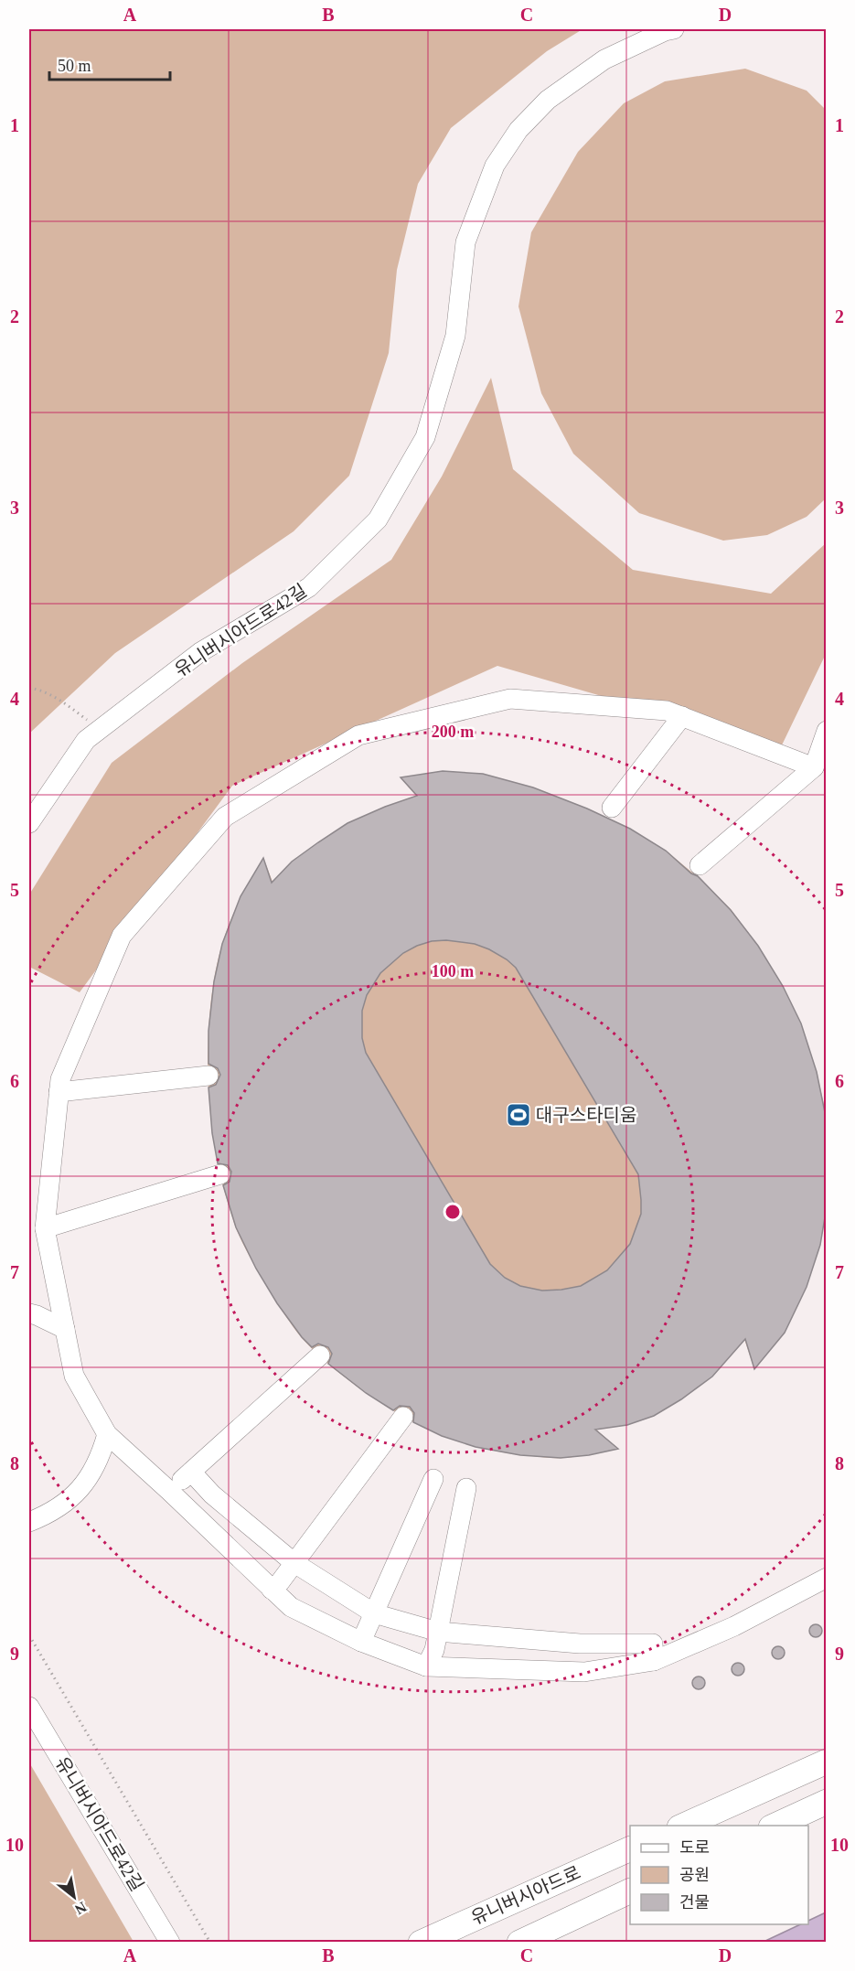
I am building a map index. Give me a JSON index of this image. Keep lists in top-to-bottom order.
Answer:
{
  "streets": {
    "main road": ["유니버시아드로"],
    "street": ["유니버시아드로42길"]
  },
  "places": {
    "sports": ["대구스타디움"]
  },
  "legend": ["도로", "공원", "건물"],
  "scale_bar": "50 m",
  "north": "bottom right",
  "grid": {
    "columns": [
      "A",
      "B",
      "C",
      "D"
    ],
    "rows": [
      "1",
      "2",
      "3",
      "4",
      "5",
      "6",
      "7",
      "8",
      "9",
      "10"
    ]
  },
  "rings": ["200 m", "100 m"]
}
